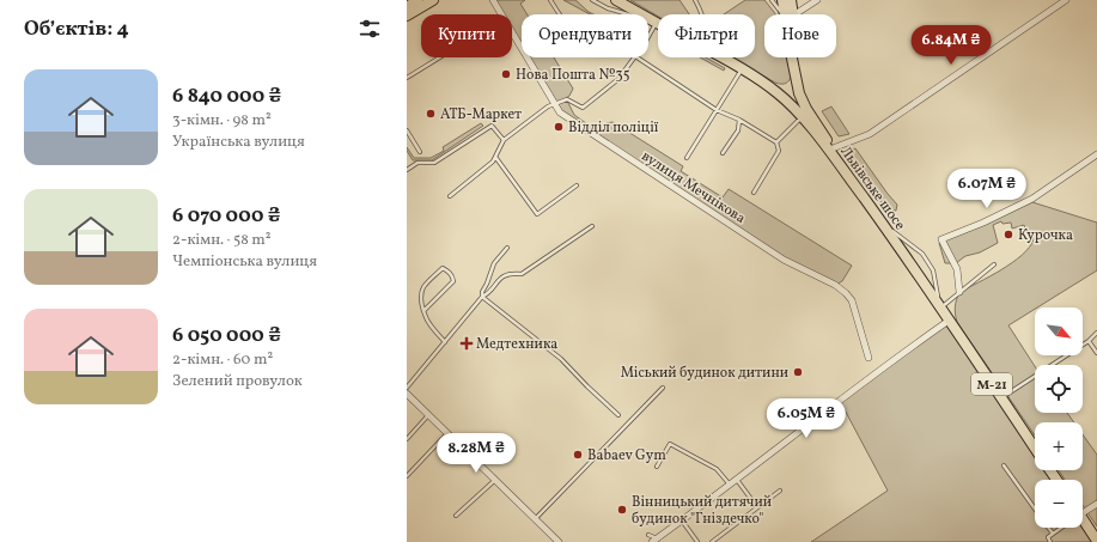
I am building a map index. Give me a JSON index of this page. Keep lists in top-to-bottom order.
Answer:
{
  "streets": {
    "highway": ["Львівське шосе", "М-21"],
    "street": ["вулиця Мечнікова"]
  },
  "crossings": [
    ["Львівське шосе", "М-21"]
  ],
  "places": {
    "other": [
      "Нова Пошта №35",
      "АТБ-Маркет",
      "Відділ поліції",
      "Курочка",
      "Міський будинок дитини",
      "Babaev Gym",
      "Вінницький дитячий будинок \"Гніздечко\""
    ],
    "health": ["Медтехника"]
  },
  "north": "bottom right",
  "page": {
    "heading": "Об’єктів: 4",
    "chip": [
      "Купити",
      "Орендувати",
      "Фільтри",
      "Нове"
    ],
    "price": [
      "6.84M ₴",
      "6.07M ₴",
      "6.05M ₴",
      "8.28M ₴"
    ],
    "list": [
      {
        "name": "6 840 000 ₴",
        "note": "3-кімн. · 98 m² · Українська вулиця"
      },
      {
        "name": "6 070 000 ₴",
        "note": "2-кімн. · 58 m² · Чемпіонська вулиця"
      },
      {
        "name": "6 050 000 ₴",
        "note": "2-кімн. · 60 m² · Зелений провулок"
      }
    ],
    "map_buttons": ["+", "−"]
  }
}
